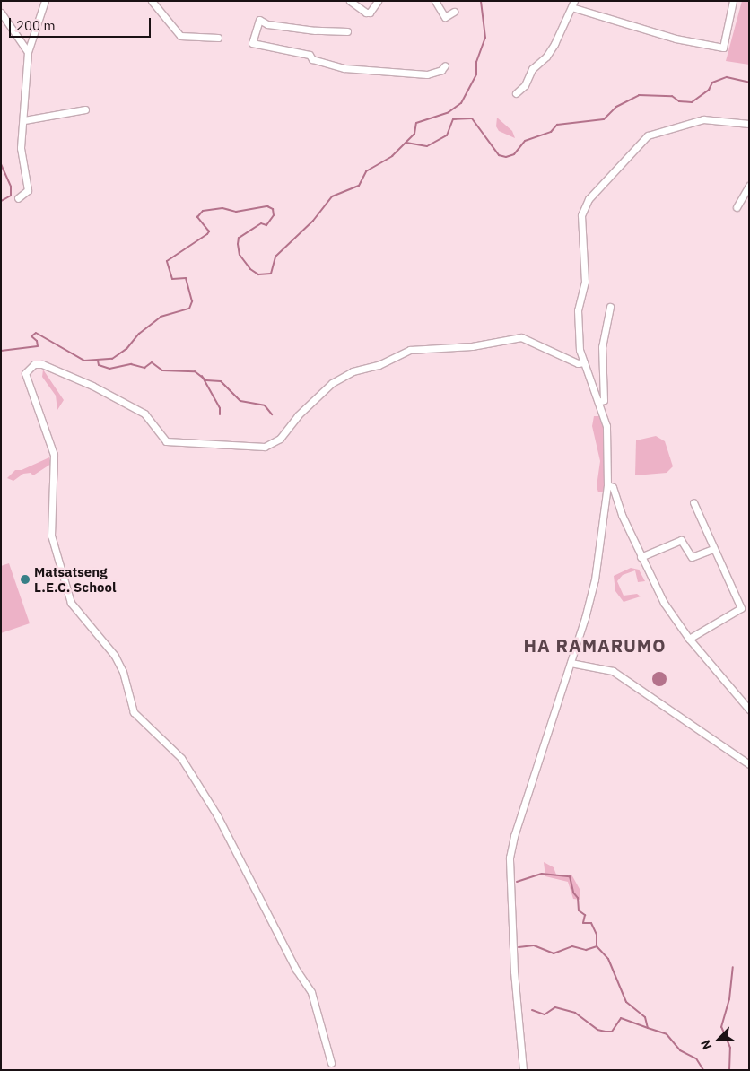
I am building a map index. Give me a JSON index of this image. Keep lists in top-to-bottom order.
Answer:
{
  "districts": ["HA RAMARUMO"],
  "places": ["Matsatseng L.E.C. School"],
  "scale_bar": "200 m",
  "north": "bottom left"
}
